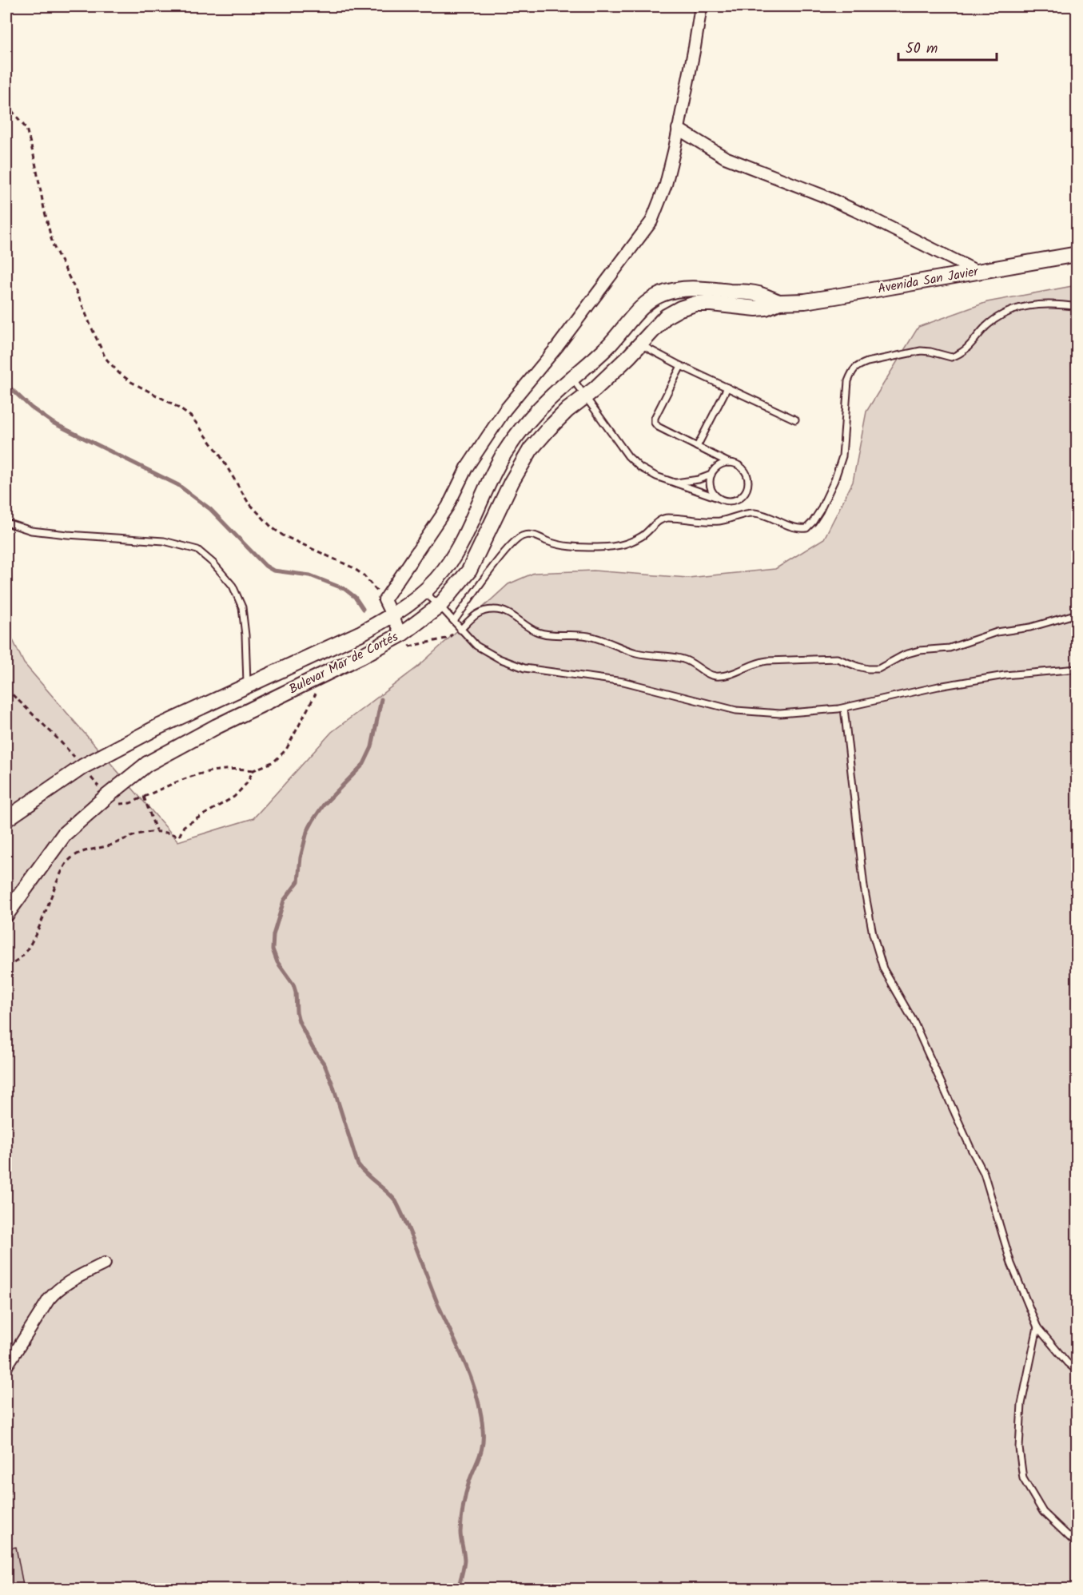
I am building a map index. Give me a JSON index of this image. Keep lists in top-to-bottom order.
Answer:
{
  "streets": {
    "street": ["Avenida San Javier", "Bulevar Mar de Cortés"]
  },
  "crossings": [
    ["Avenida San Javier", "Bulevar Mar de Cortés"]
  ],
  "scale_bar": "50 m"
}
